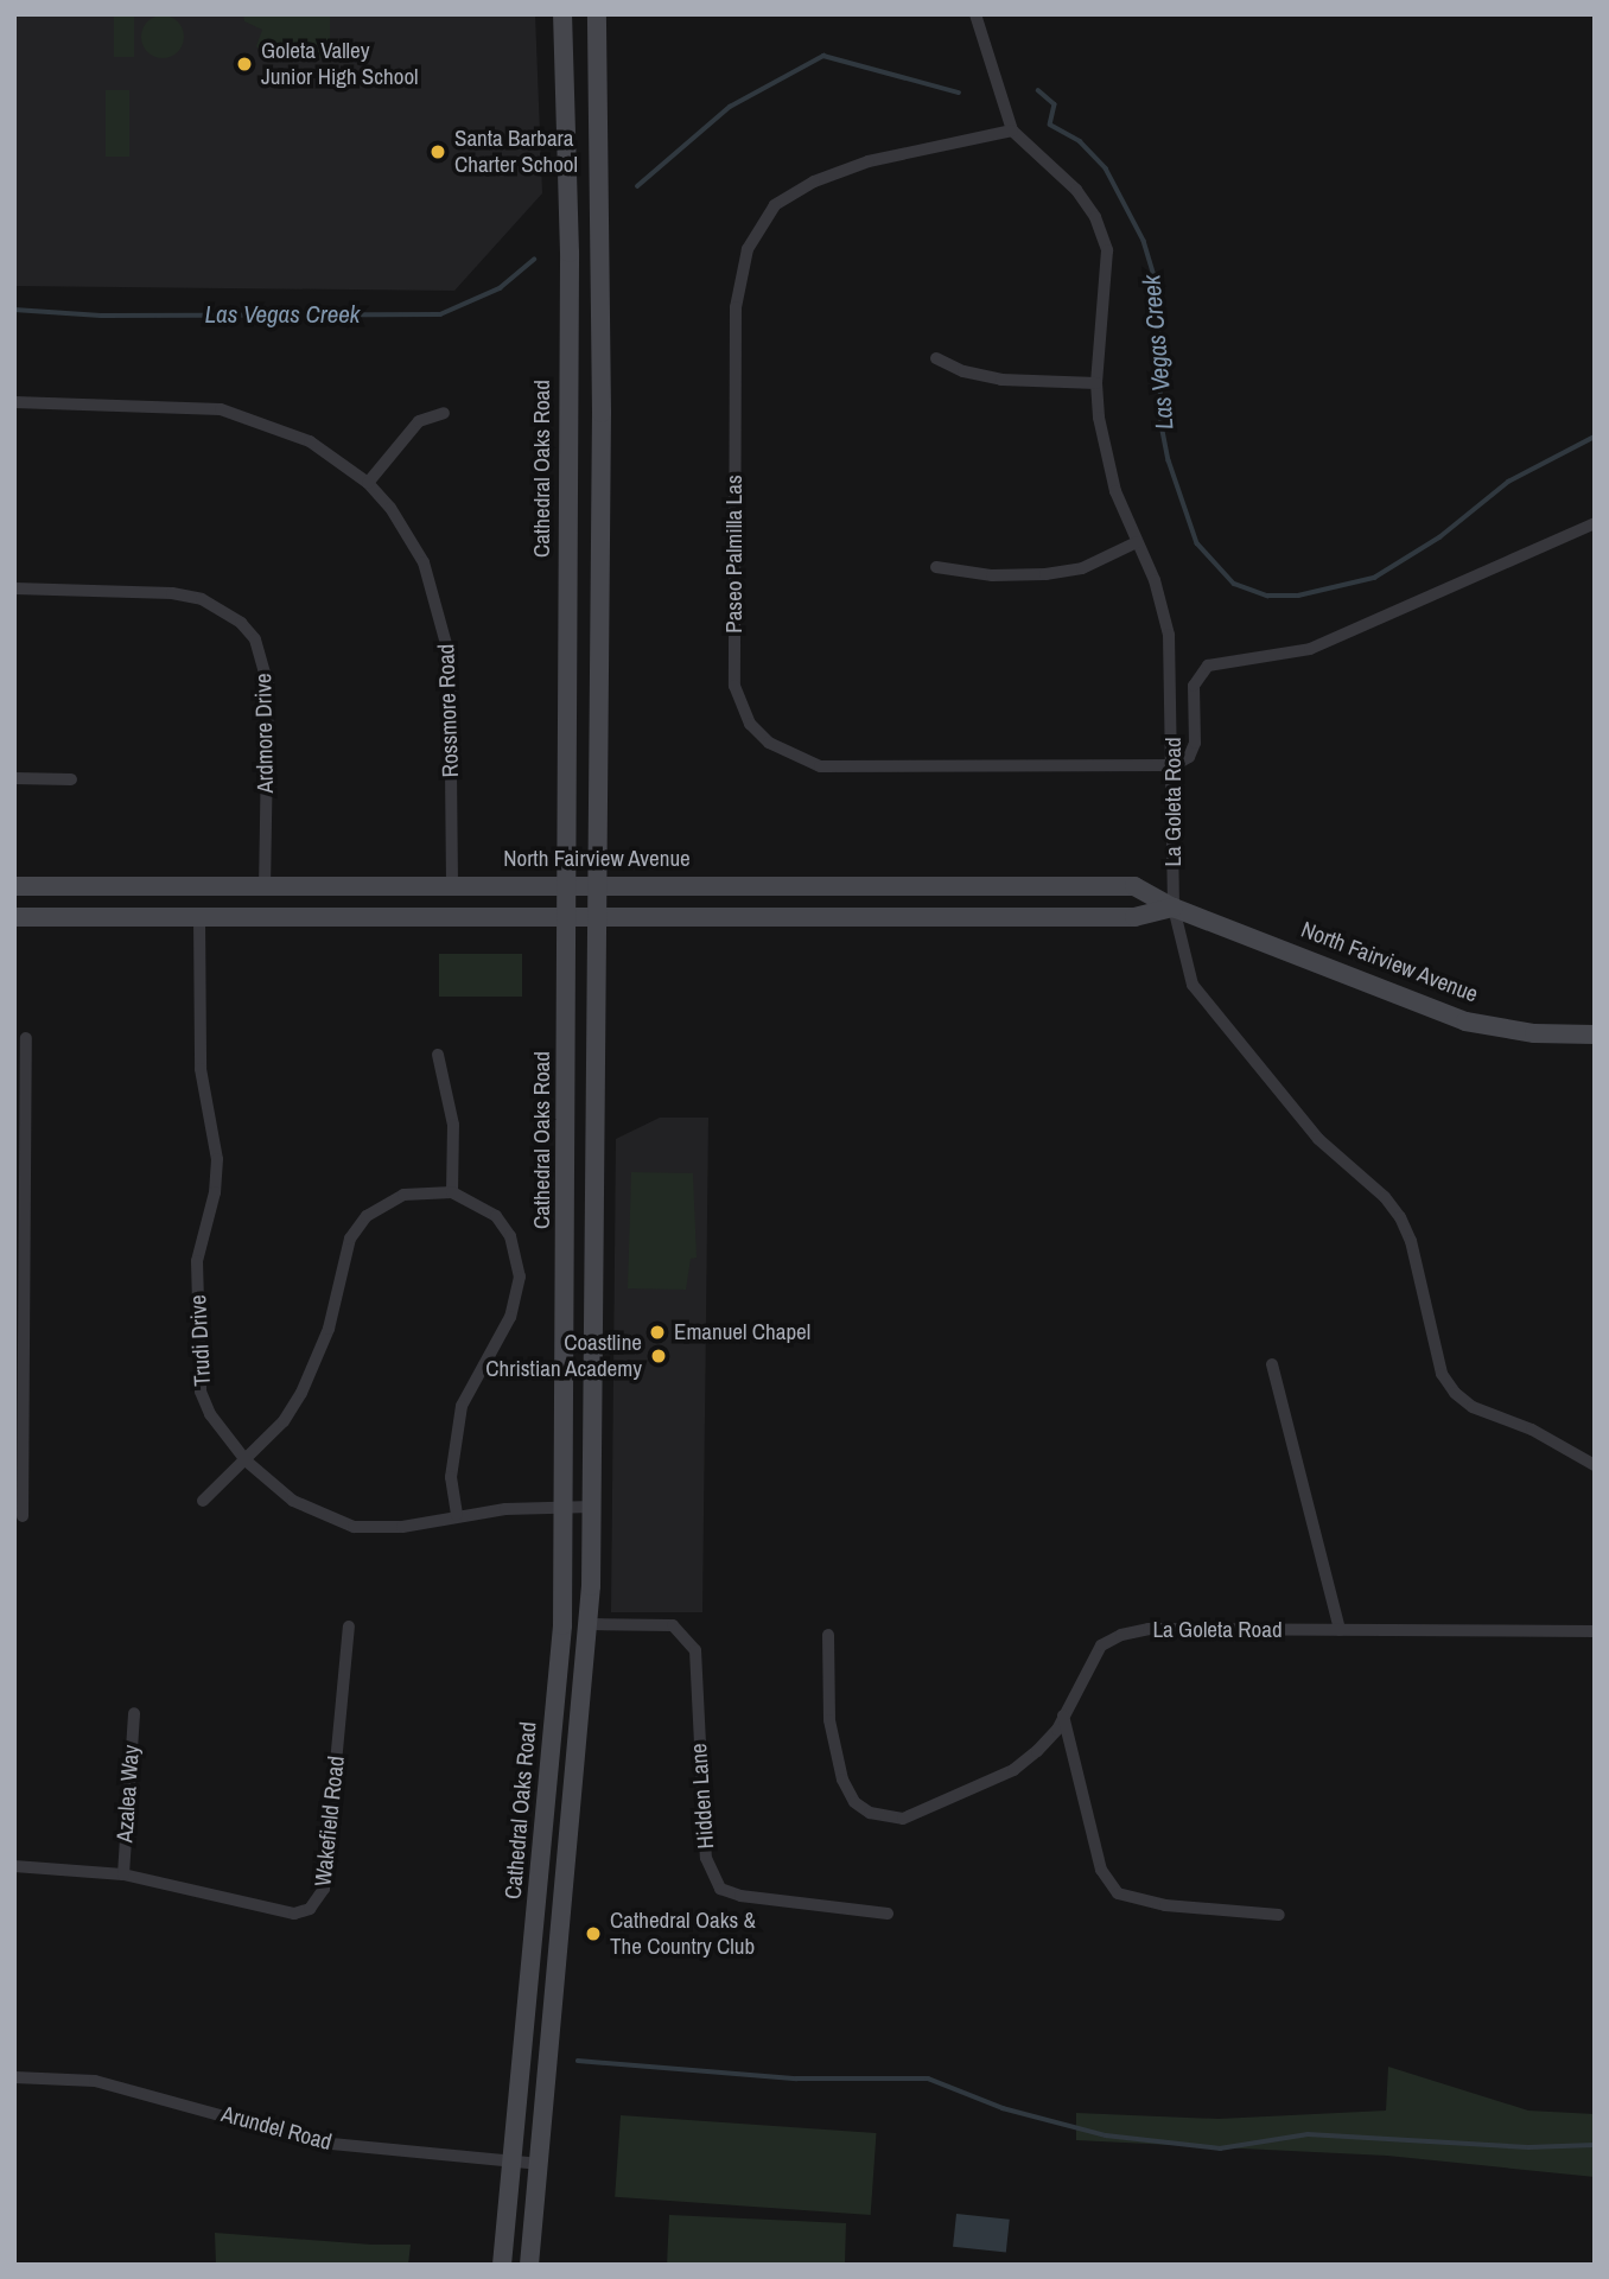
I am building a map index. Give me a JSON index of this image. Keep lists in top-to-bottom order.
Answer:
{
  "streets": {
    "main road": ["Cathedral Oaks Road", "North Fairview Avenue"],
    "street": [
      "Paseo Palmilla Las",
      "Rossmore Road",
      "Ardmore Drive",
      "La Goleta Road",
      "Trudi Drive",
      "Azalea Way",
      "Hidden Lane",
      "Wakefield Road",
      "Arundel Road"
    ]
  },
  "crossings": [
    ["Cathedral Oaks Road", "North Fairview Avenue"],
    ["Cathedral Oaks Road", "Trudi Drive"],
    ["Cathedral Oaks Road", "Arundel Road"],
    ["Paseo Palmilla Las", "La Goleta Road"],
    ["Rossmore Road", "North Fairview Avenue"],
    ["Ardmore Drive", "North Fairview Avenue"],
    ["La Goleta Road", "North Fairview Avenue"],
    ["Azalea Way", "Wakefield Road"]
  ],
  "water": ["Las Vegas Creek"],
  "places": [
    "Goleta Valley Junior High School",
    "Santa Barbara Charter School",
    "Emanuel Chapel",
    "Coastline Christian Academy",
    "Cathedral Oaks & The Country Club"
  ]
}
